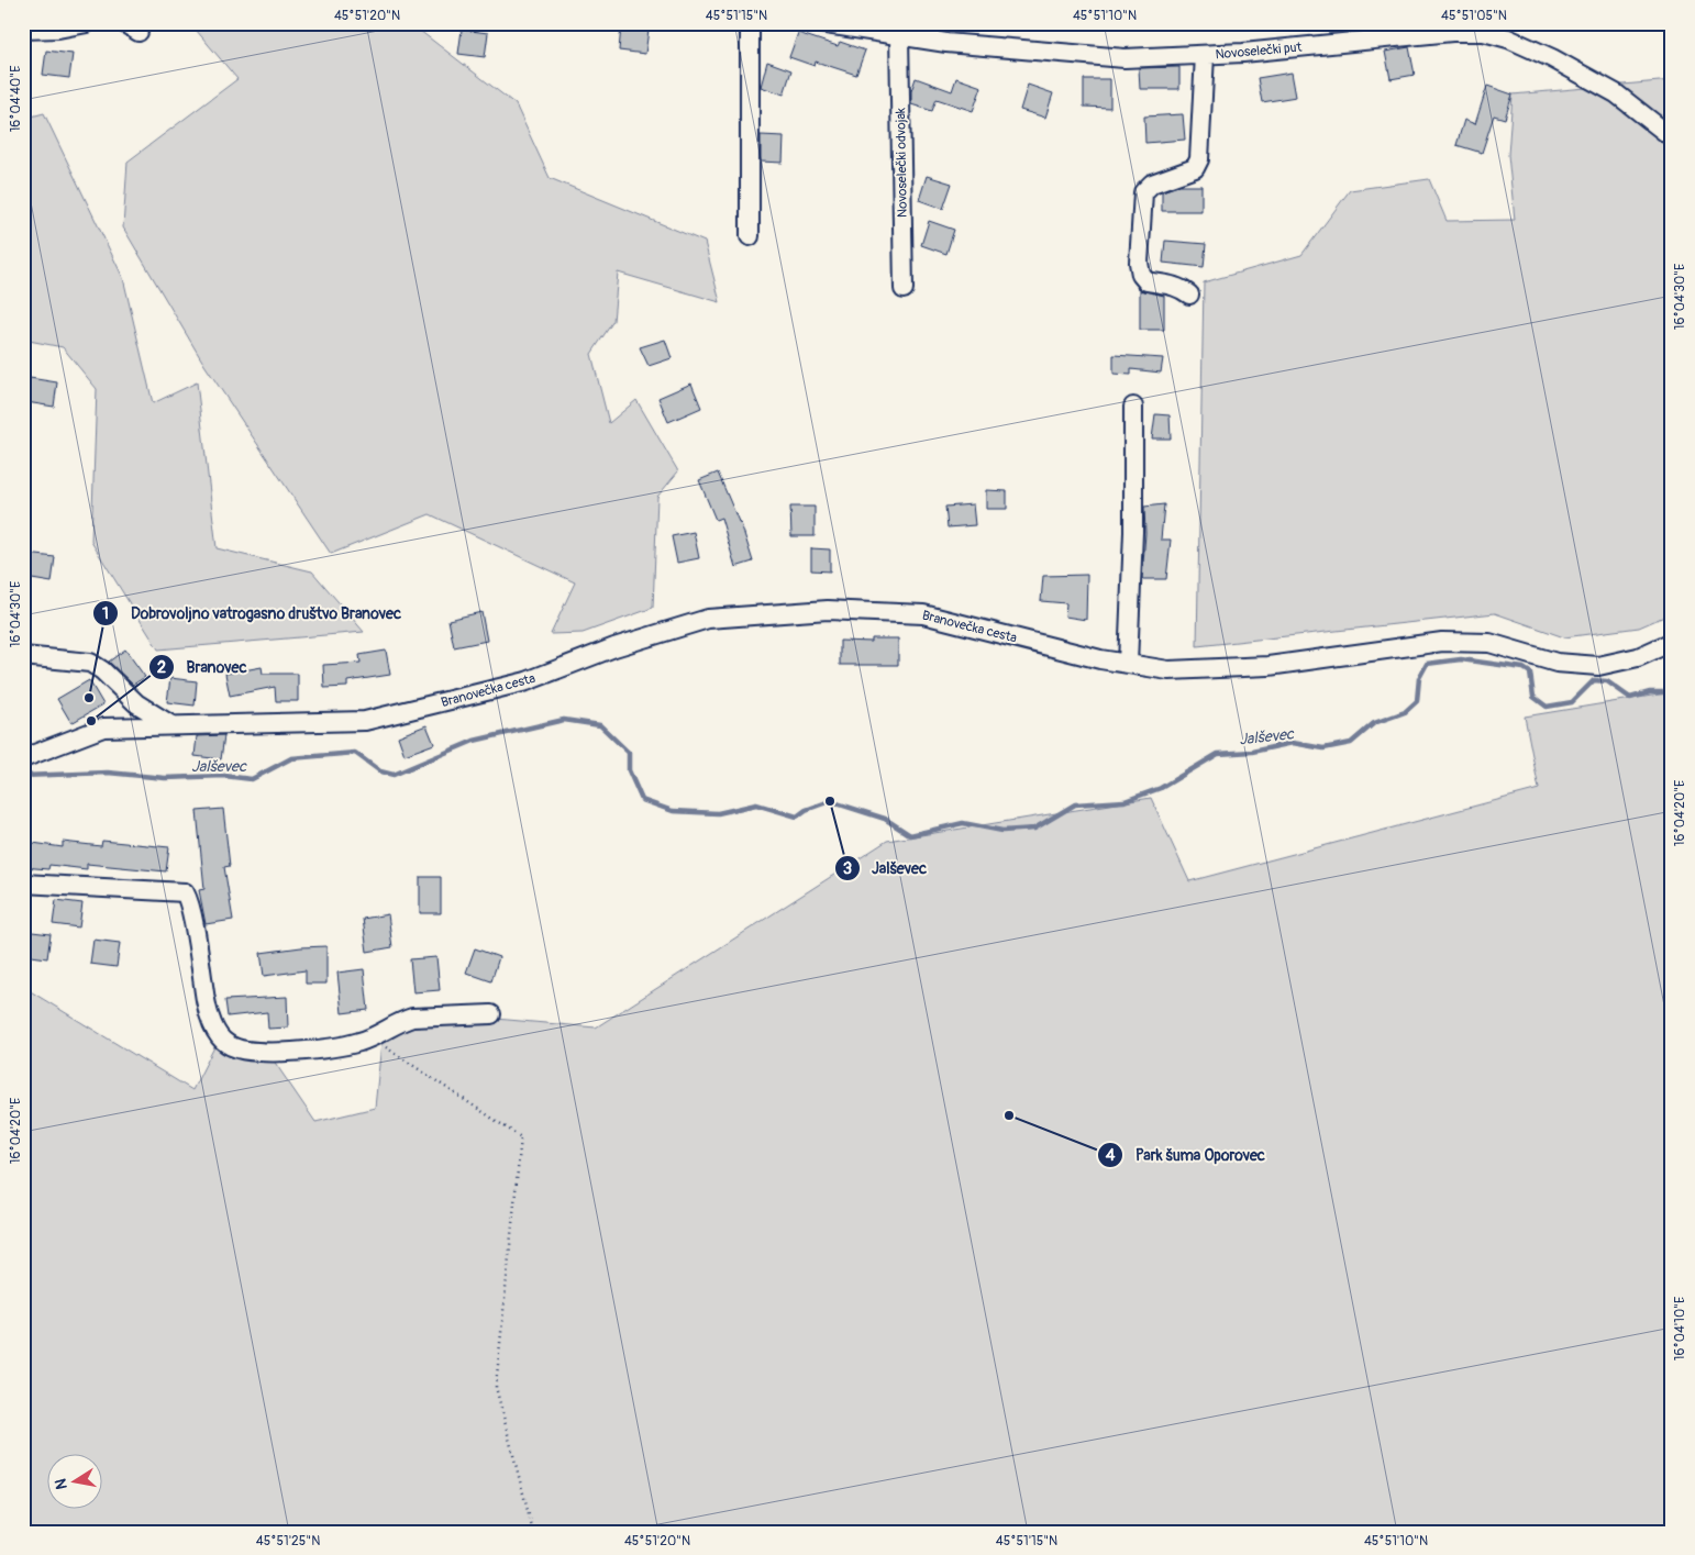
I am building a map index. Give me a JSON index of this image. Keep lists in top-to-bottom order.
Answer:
{
  "streets": {
    "street": ["Novoselečki put", "Novoselečki odvojak", "Branovečka cesta"]
  },
  "crossings": [
    ["Novoselečki put", "Novoselečki odvojak"]
  ],
  "water": ["Jalševec"],
  "places": [
    "Dobrovoljno vatrogasno društvo Branovec",
    "Branovec",
    "Jalševec",
    "Park šuma Oporovec"
  ],
  "north": "left",
  "coordinates": [
    "45°51'20\"N",
    "45°51'15\"N",
    "45°51'10\"N",
    "45°51'05\"N",
    "16°04'40\"E",
    "16°04'30\"E",
    "16°04'20\"E",
    "16°04'10\"E",
    "45°51'25\"N"
  ]
}
